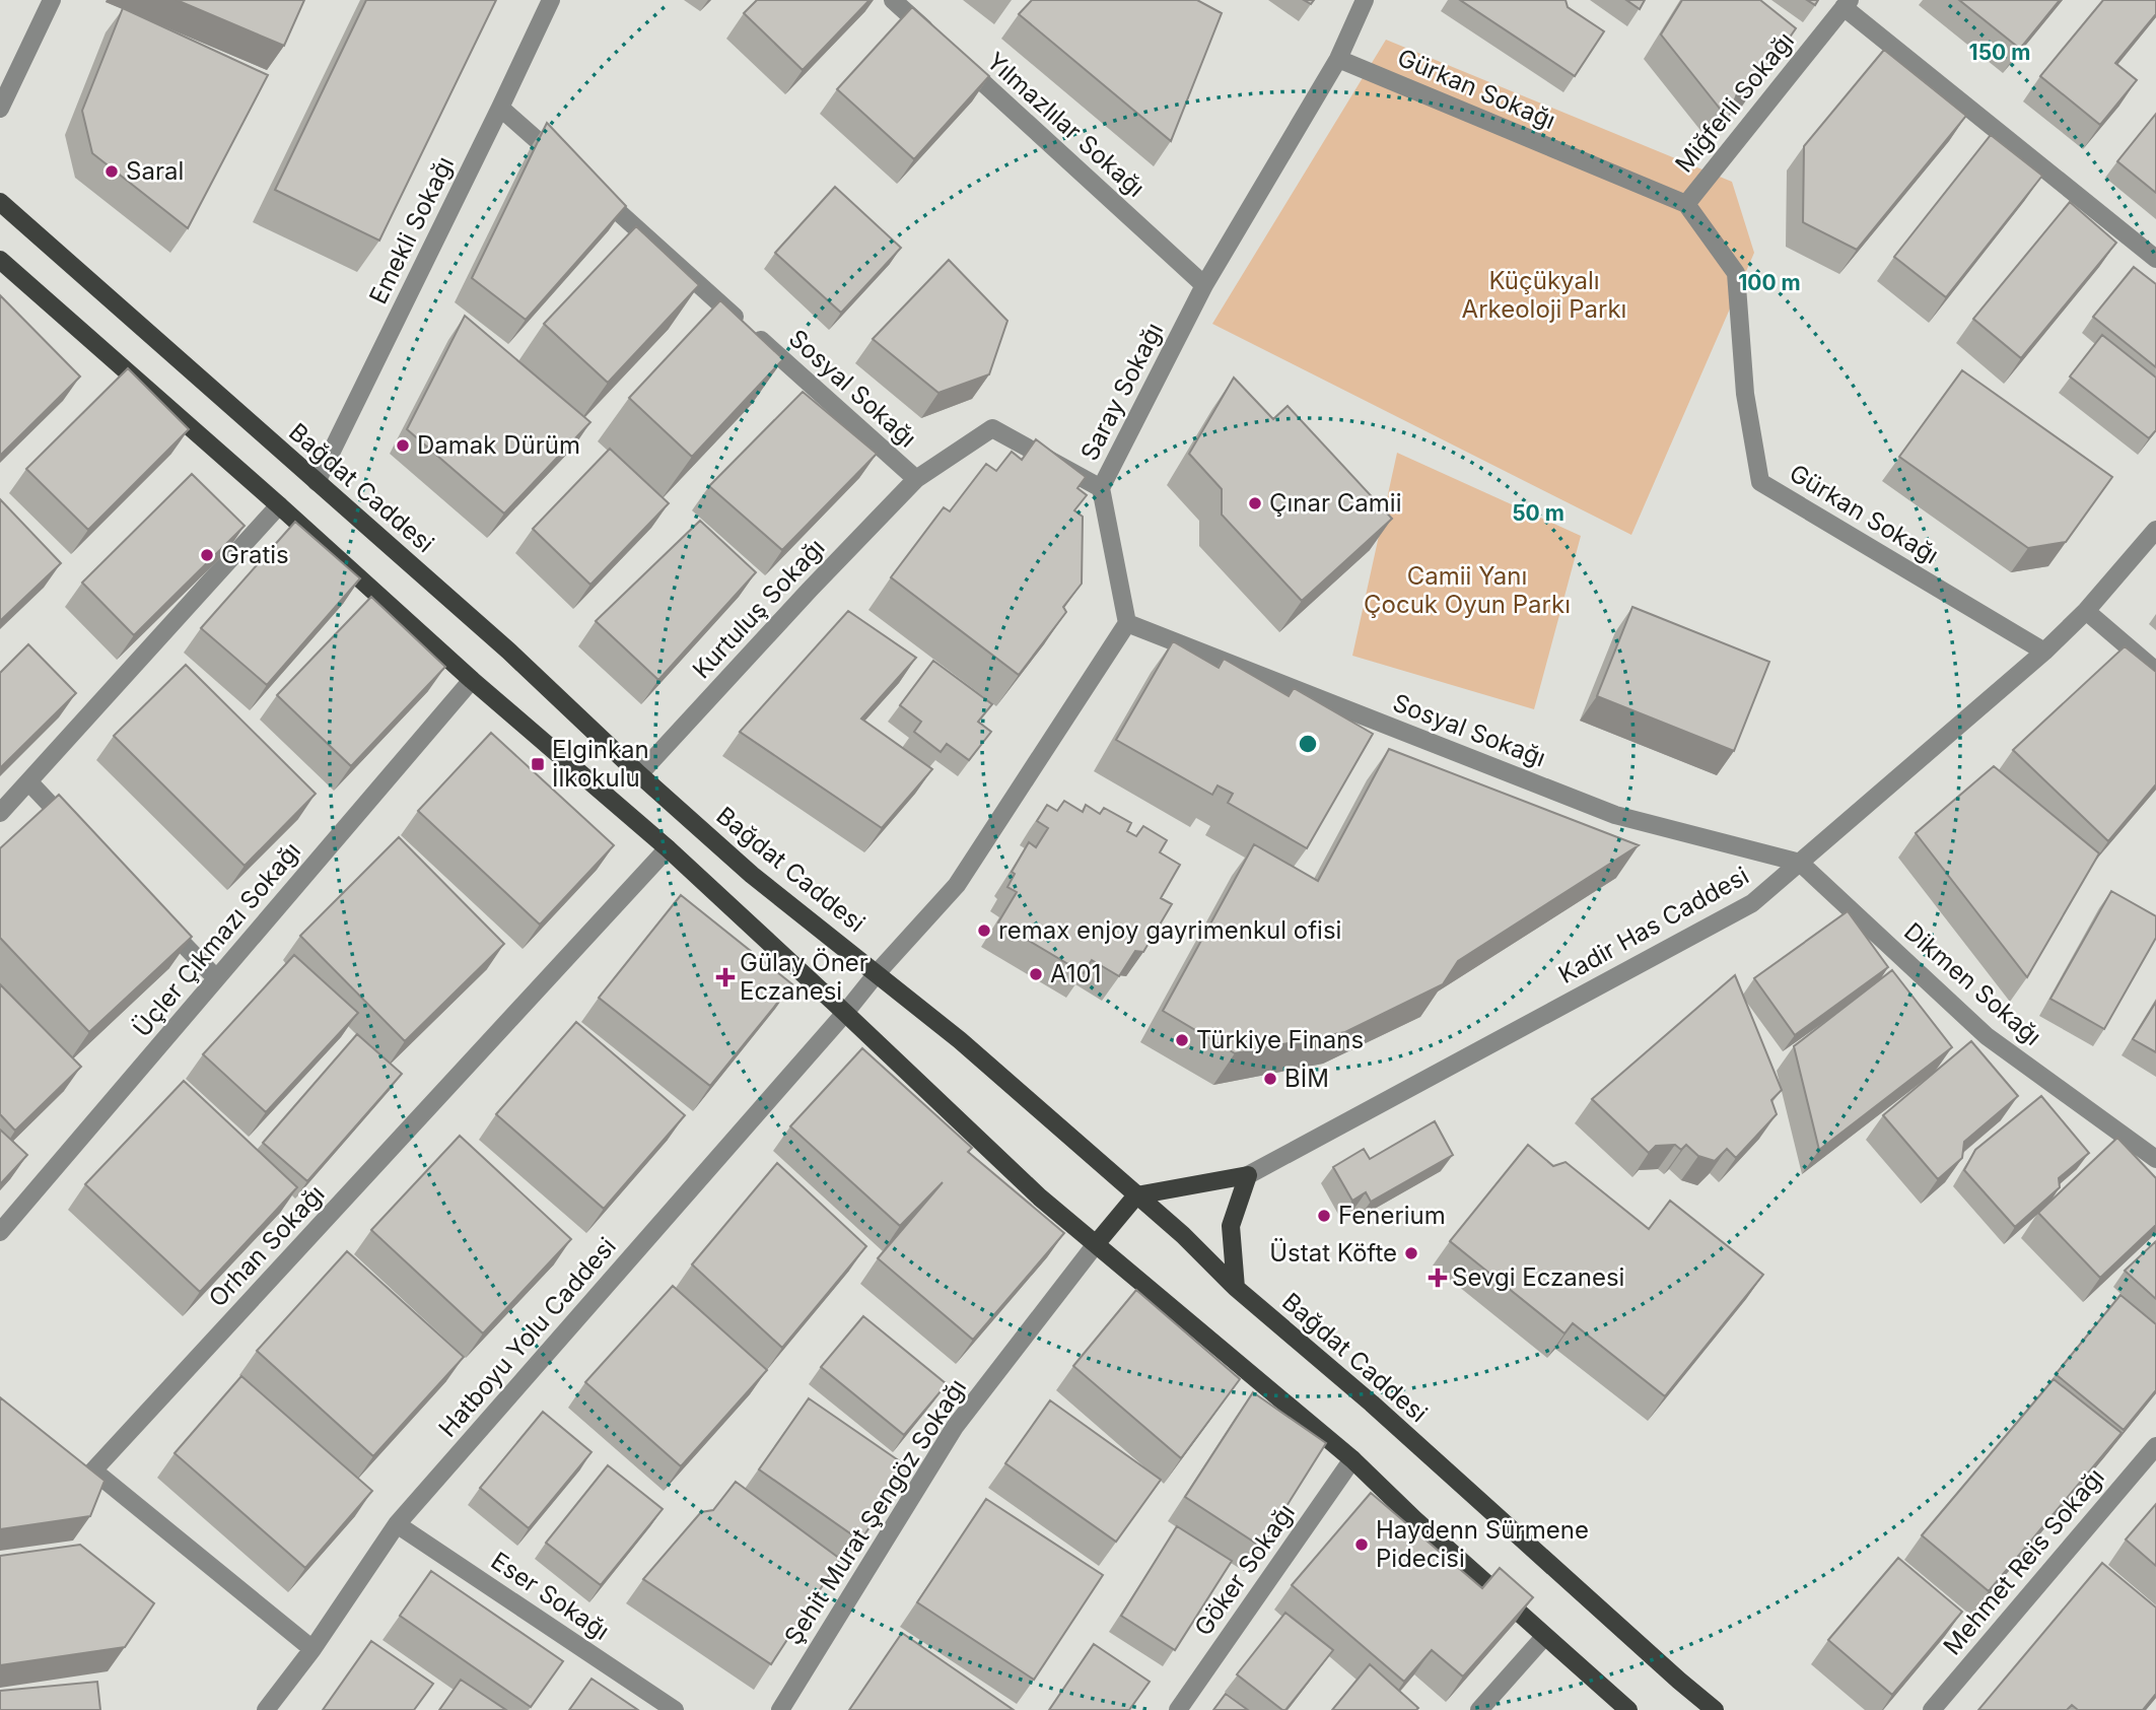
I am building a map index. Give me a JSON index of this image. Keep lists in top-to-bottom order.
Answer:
{
  "streets": {
    "main road": ["Bağdat Caddesi"],
    "street": [
      "Gürkan Sokağı",
      "Miğferli Sokağı",
      "Yılmazlılar Sokağı",
      "Emekli Sokağı",
      "Sosyal Sokağı",
      "Saray Sokağı",
      "Kurtuluş Sokağı",
      "Kadir Has Caddesi",
      "Üçler Çıkmazı Sokağı",
      "Dikmen Sokağı",
      "Orhan Sokağı",
      "Hatboyu Yolu Caddesi",
      "Şehit Murat Şengöz Sokağı",
      "Mehmet Reis Sokağı",
      "Göker Sokağı",
      "Eser Sokağı"
    ]
  },
  "crossings": [
    ["Gürkan Sokağı", "Miğferli Sokağı"],
    ["Gürkan Sokağı", "Saray Sokağı"],
    ["Gürkan Sokağı", "Kadir Has Caddesi"],
    ["Yılmazlılar Sokağı", "Saray Sokağı"],
    ["Emekli Sokağı", "Bağdat Caddesi"],
    ["Sosyal Sokağı", "Saray Sokağı"],
    ["Sosyal Sokağı", "Kurtuluş Sokağı"],
    ["Sosyal Sokağı", "Kadir Has Caddesi"],
    ["Sosyal Sokağı", "Dikmen Sokağı"],
    ["Bağdat Caddesi", "Kurtuluş Sokağı"],
    ["Kadir Has Caddesi", "Dikmen Sokağı"],
    ["Orhan Sokağı", "Hatboyu Yolu Caddesi"],
    ["Hatboyu Yolu Caddesi", "Eser Sokağı"]
  ],
  "parks": ["Küçükyalı Arkeoloji Parkı", "Camii Yanı Çocuk Oyun Parkı"],
  "places": {
    "other": [
      "Saral",
      "Damak Dürüm",
      "Çınar Camii",
      "Gratis",
      "remax enjoy gayrimenkul ofisi",
      "A101",
      "Türkiye Finans",
      "BİM",
      "Fenerium",
      "Üstat Köfte",
      "Haydenn Sürmene Pidecisi"
    ],
    "transit": ["Elginkan İlkokulu"],
    "health": ["Gülay Öner Eczanesi", "Sevgi Eczanesi"]
  },
  "rings": ["150 m", "100 m", "50 m"]
}
